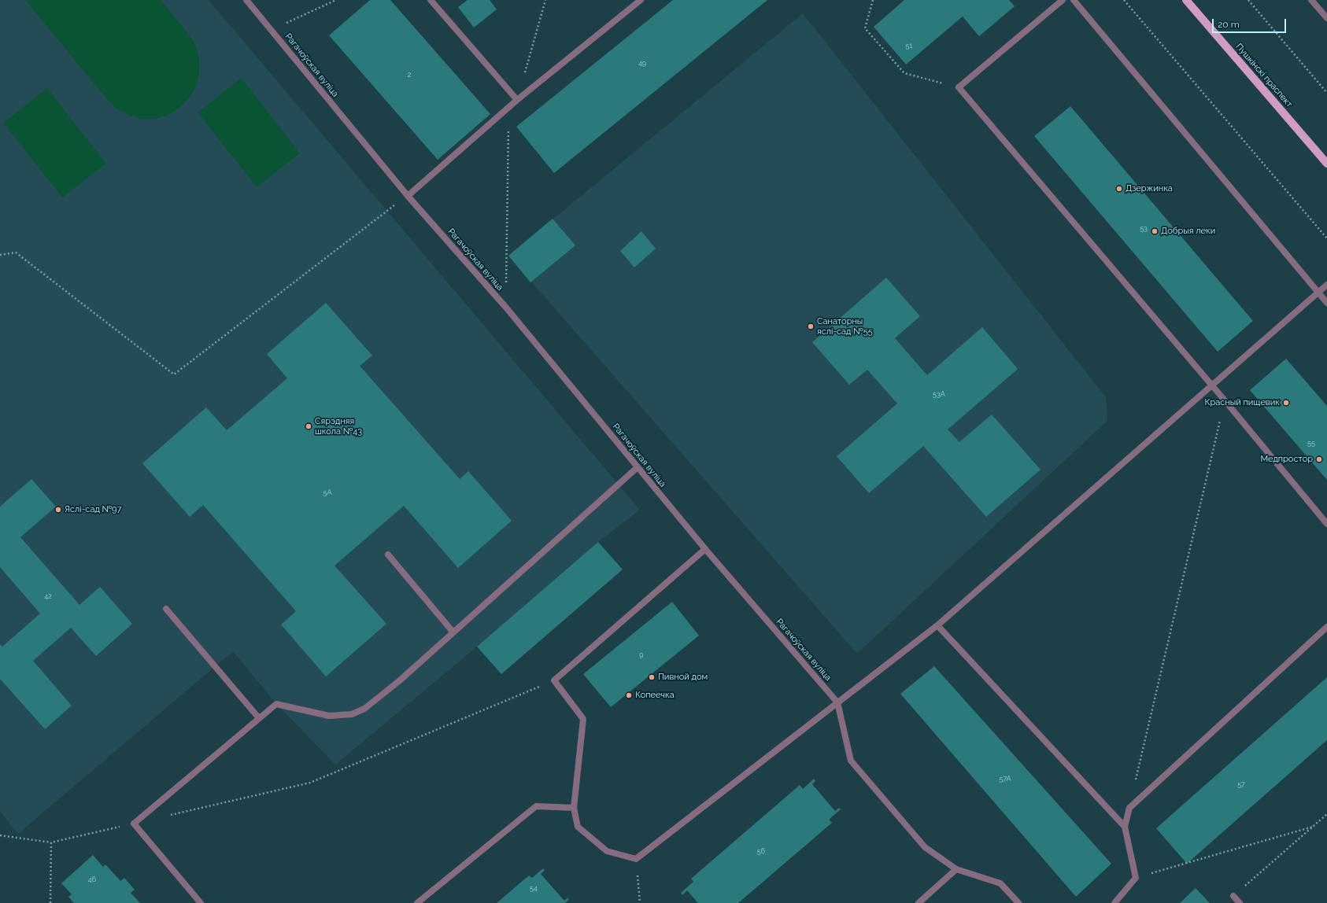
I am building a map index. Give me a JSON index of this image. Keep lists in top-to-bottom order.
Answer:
{
  "streets": {
    "main road": ["Пушкінскі праспект"],
    "street": ["Рагачоўская вуліца"]
  },
  "places": [
    "Дзержинка",
    "Добрыя леки",
    "Санаторны яслі-сад №55",
    "Красный пищевик",
    "Сярэдняя школа №43",
    "Медпростор",
    "Яслі-сад №97",
    "Пивной дом",
    "Копеечка"
  ],
  "house_numbers": [
    "51",
    "49",
    "2",
    "53",
    "53А",
    "55",
    "5А",
    "42",
    "9",
    "57А",
    "57",
    "56",
    "46",
    "54"
  ],
  "scale_bar": "20 m"
}
